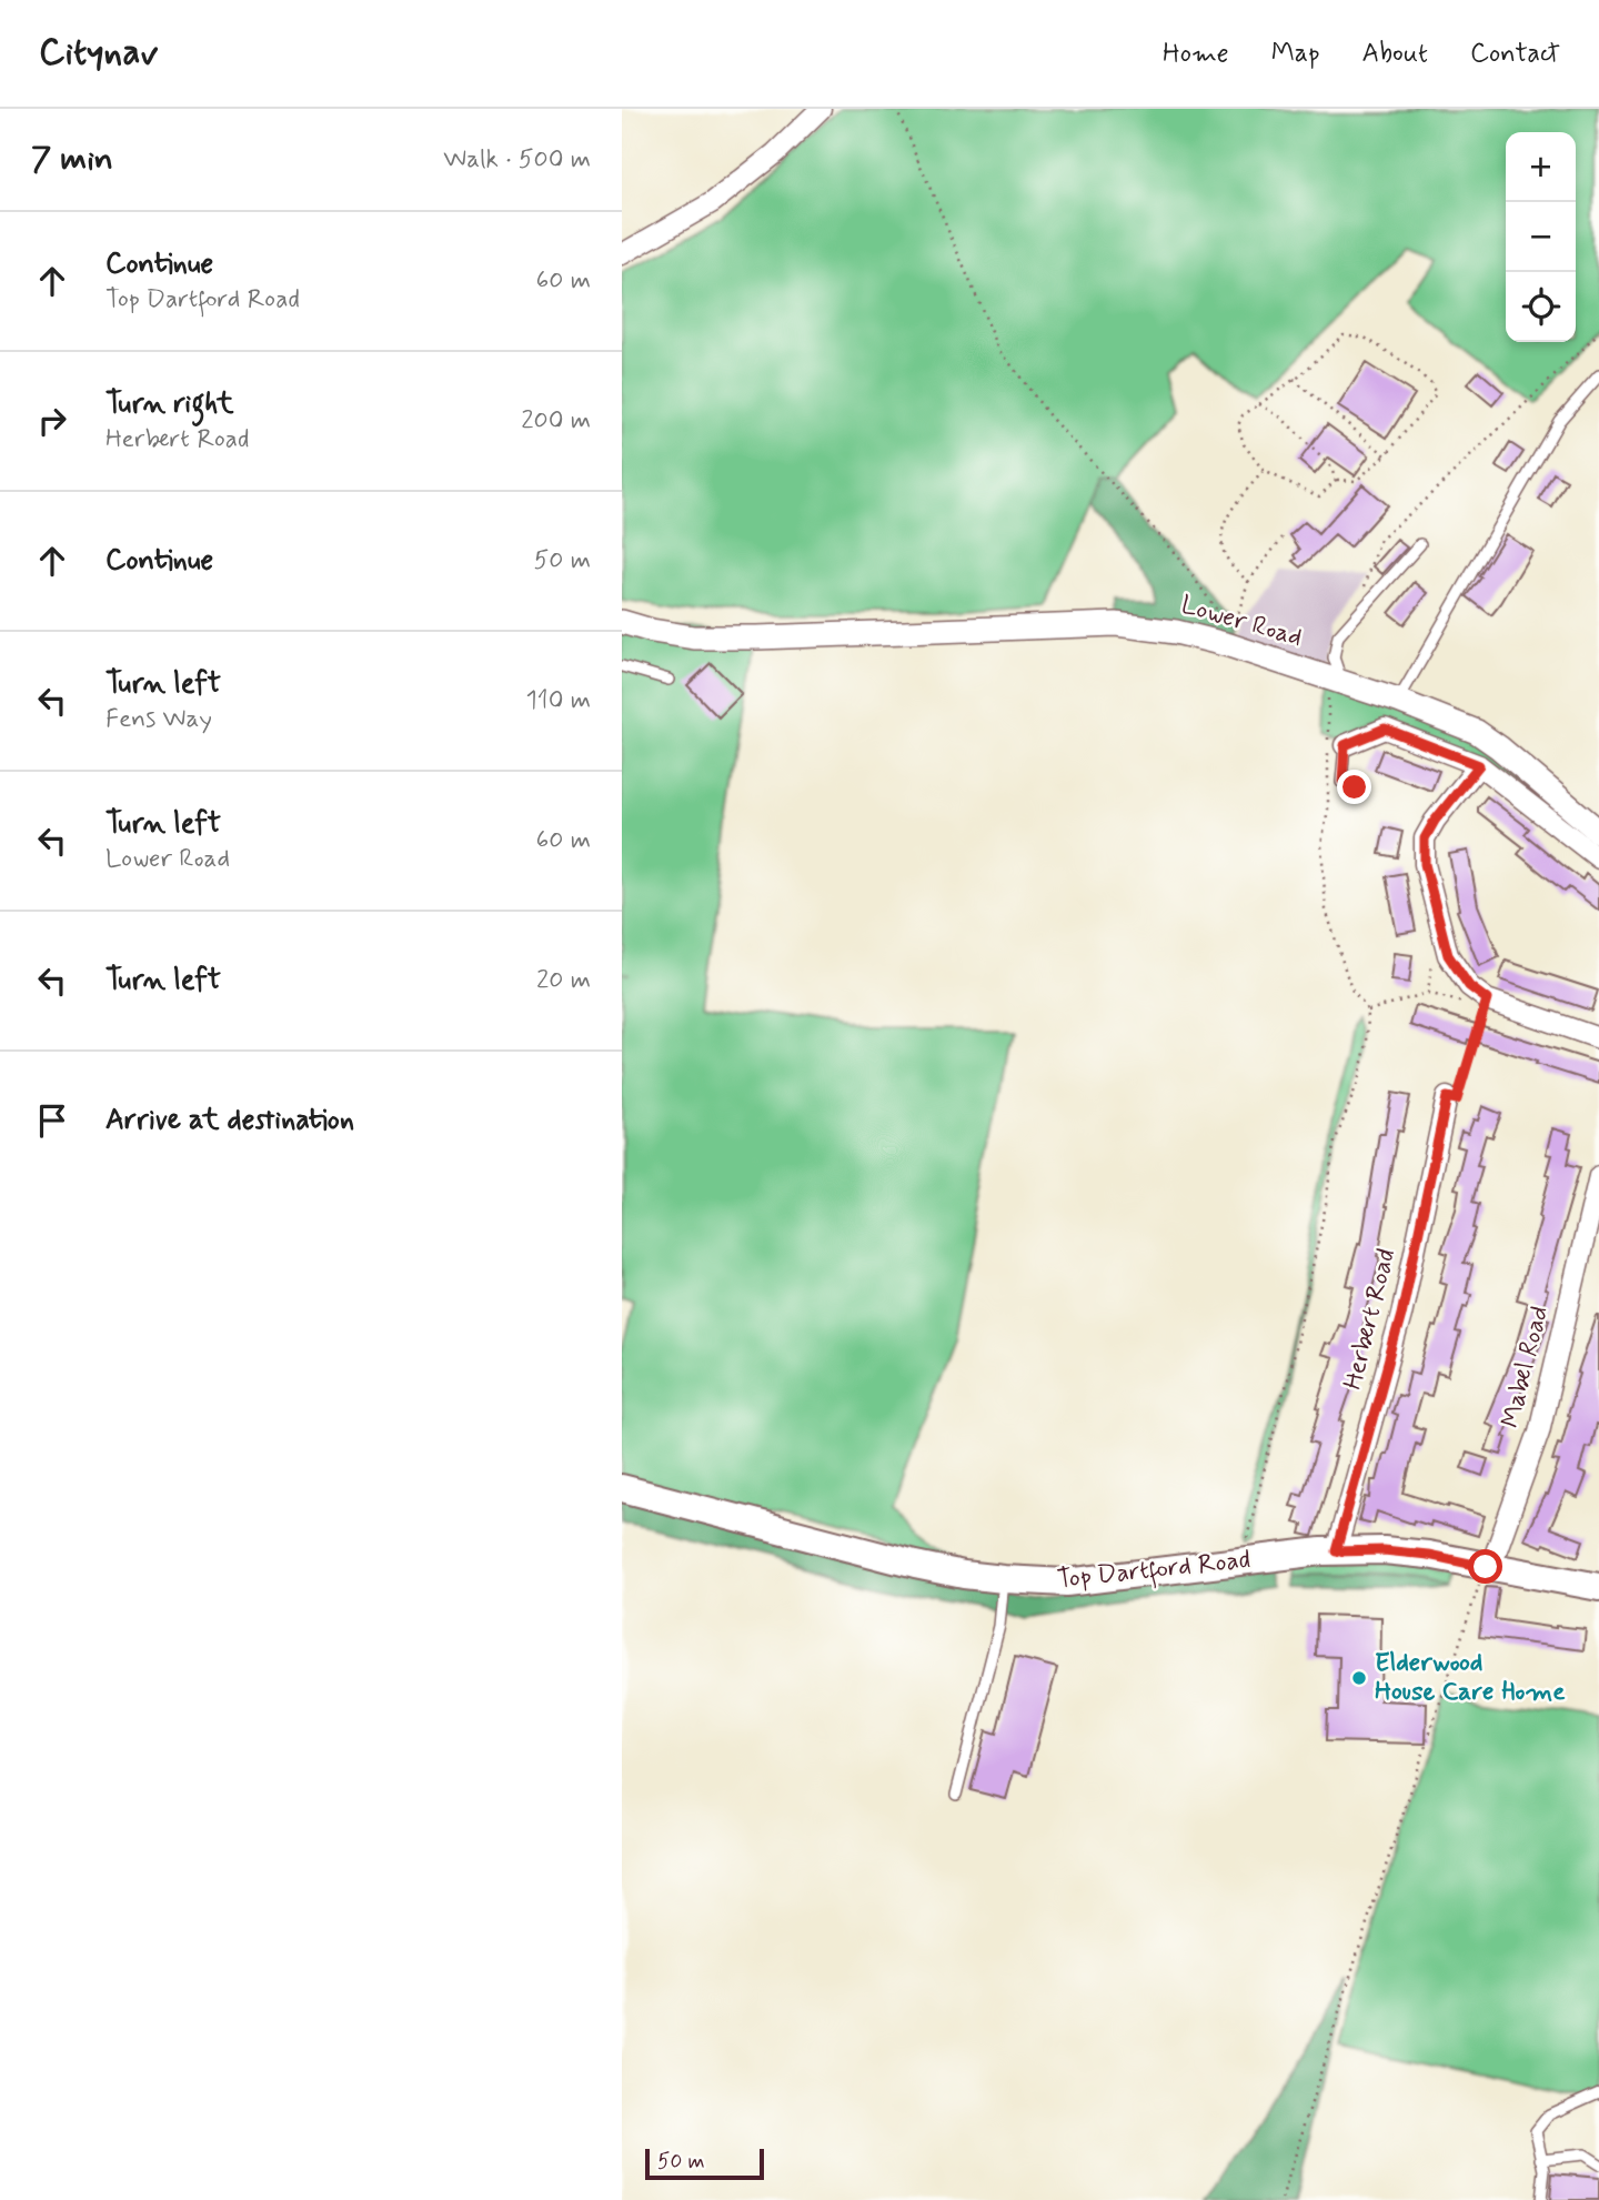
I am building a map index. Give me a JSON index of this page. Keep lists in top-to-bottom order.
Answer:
{
  "streets": {
    "main road": ["Top Dartford Road"],
    "street": ["Lower Road", "Herbert Road", "Mabel Road"]
  },
  "crossings": [
    ["Herbert Road", "Top Dartford Road"],
    ["Mabel Road", "Top Dartford Road"]
  ],
  "places": ["Elderwood House Care Home"],
  "scale_bar": "50 m",
  "page": {
    "header": "Citynav",
    "nav": [
      "Home",
      "Map",
      "About",
      "Contact"
    ],
    "heading": ["7 min", "Walk · 500 m"],
    "map_buttons": ["+", "−"],
    "list": [
      ["Continue", "Top Dartford Road", "60 m"],
      ["Turn right", "Herbert Road", "200 m"],
      ["Continue", "50 m"],
      ["Turn left", "Fens Way", "110 m"],
      ["Turn left", "Lower Road", "60 m"],
      ["Turn left", "20 m"],
      "Arrive at destination"
    ],
    "scale": "50 m"
  }
}
